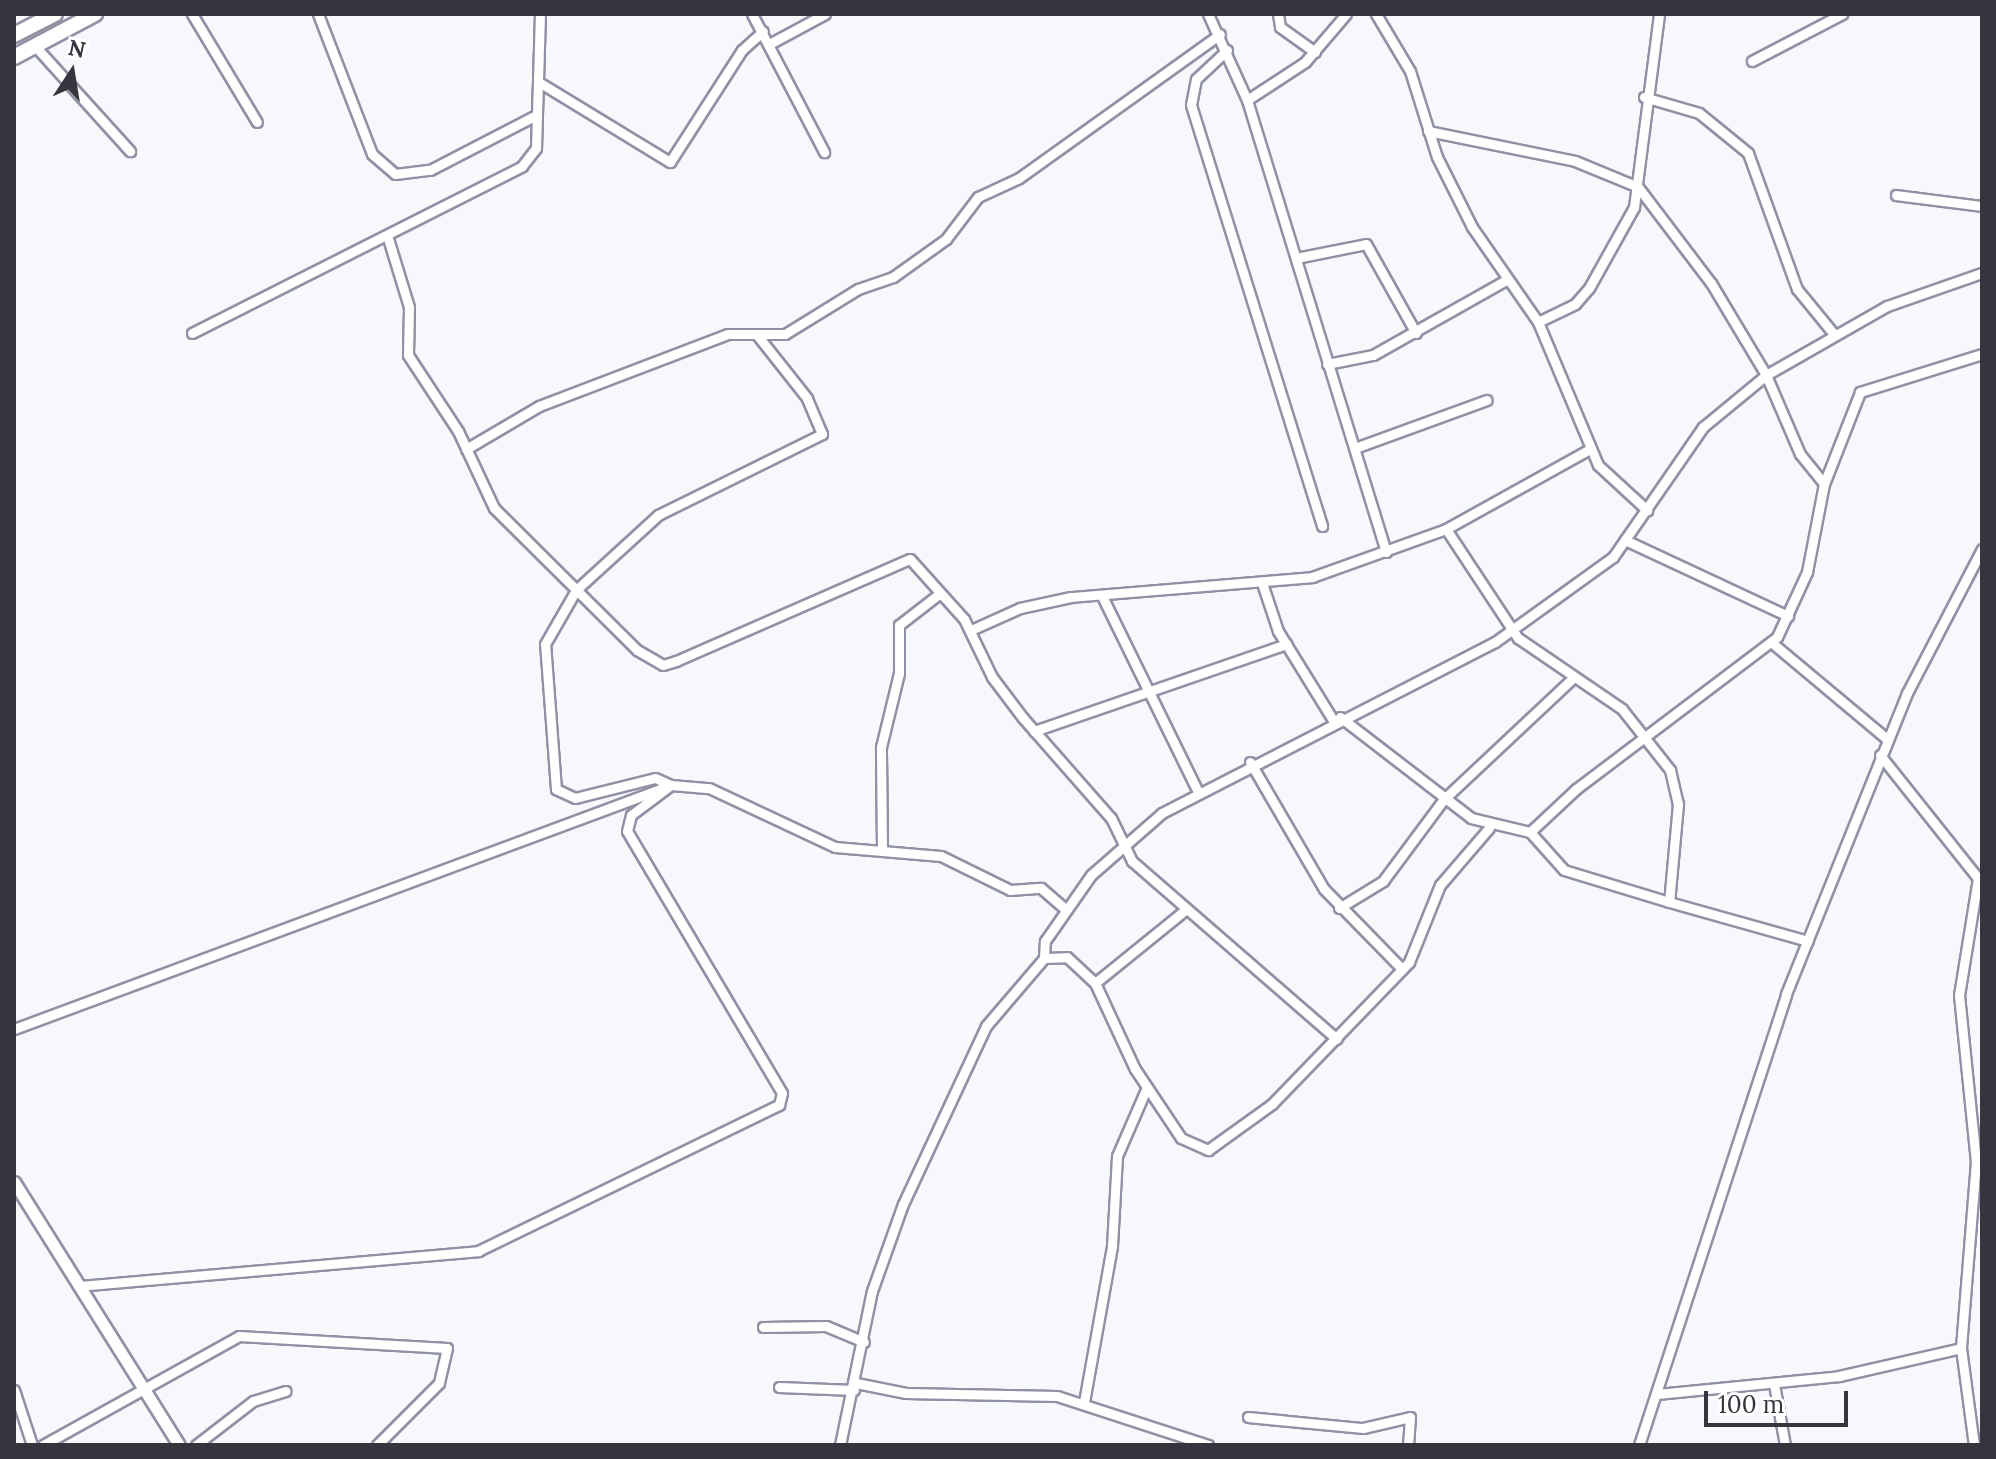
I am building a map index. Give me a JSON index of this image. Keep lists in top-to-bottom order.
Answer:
{
  "scale_bar": "100 m",
  "north": "top"
}
